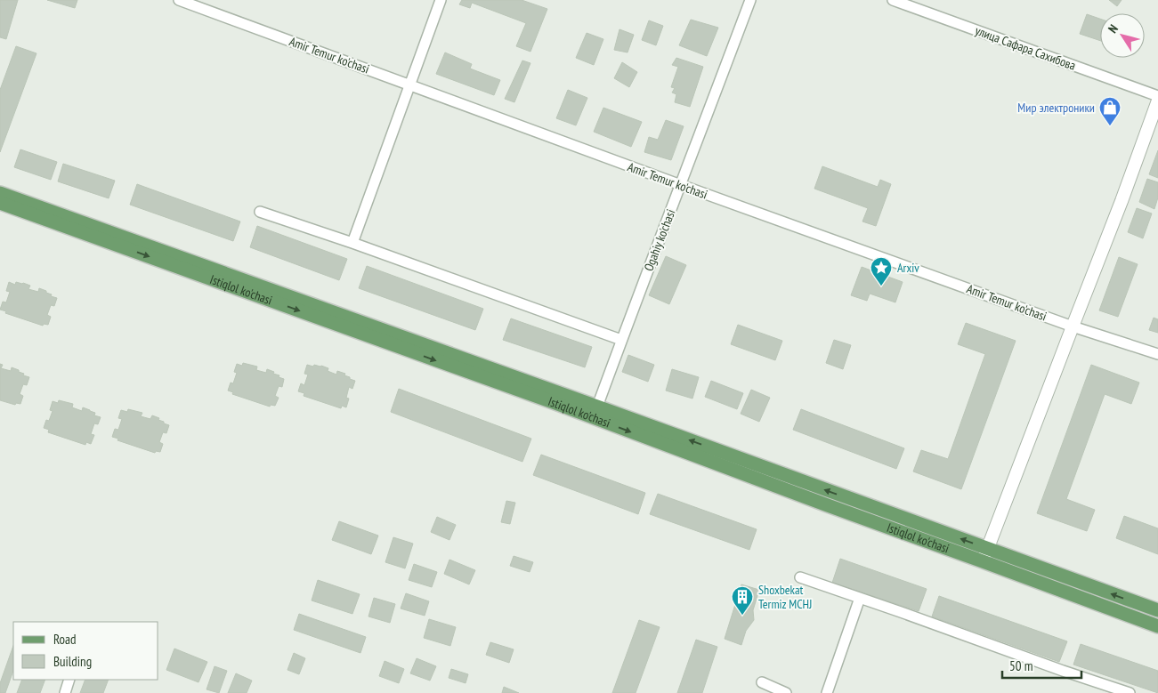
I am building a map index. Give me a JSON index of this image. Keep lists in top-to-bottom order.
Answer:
{
  "streets": {
    "main road": ["Istiqlol ko'chasi"],
    "street": ["улица Сафара Сахибова", "Amir Temur ko'chasi", "Ogahiy ko'chasi"]
  },
  "crossings": [
    ["Amir Temur ko'chasi", "Ogahiy ko'chasi"],
    ["Ogahiy ko'chasi", "Istiqlol ko'chasi"]
  ],
  "places": {
    "shop": ["Мир электроники"],
    "place": ["Arxiv"],
    "building": ["Shoxbekat Termiz MCHJ"]
  },
  "legend": ["Road", "Building"],
  "scale_bar": "50 m",
  "north": "top left"
}
